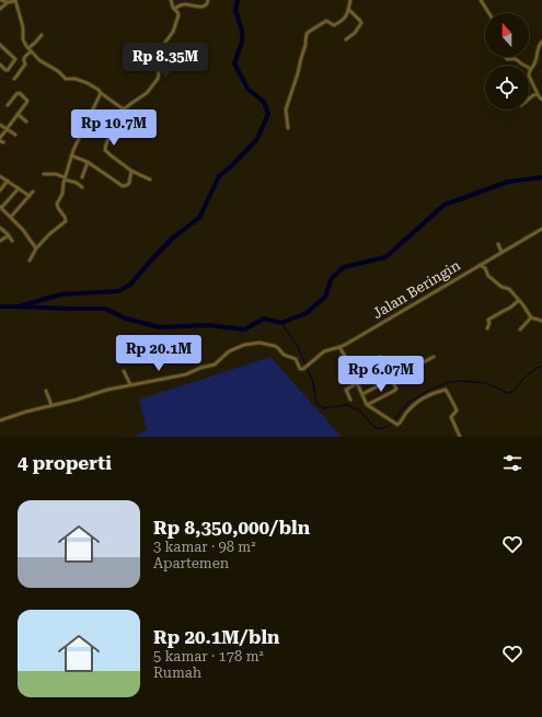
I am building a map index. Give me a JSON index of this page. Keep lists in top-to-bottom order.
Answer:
{
  "streets": {
    "street": ["Jalan Beringin"]
  },
  "north": "top",
  "page": {
    "price": [
      "Rp 8.35M",
      "Rp 10.7M",
      "Rp 20.1M",
      "Rp 6.07M"
    ],
    "heading": "4 properti",
    "list": [
      {
        "name": "Rp 8,350,000/bln",
        "note": "3 kamar · 98 m² · Apartemen"
      },
      {
        "name": "Rp 20.1M/bln",
        "note": "5 kamar · 178 m² · Rumah"
      }
    ]
  }
}
